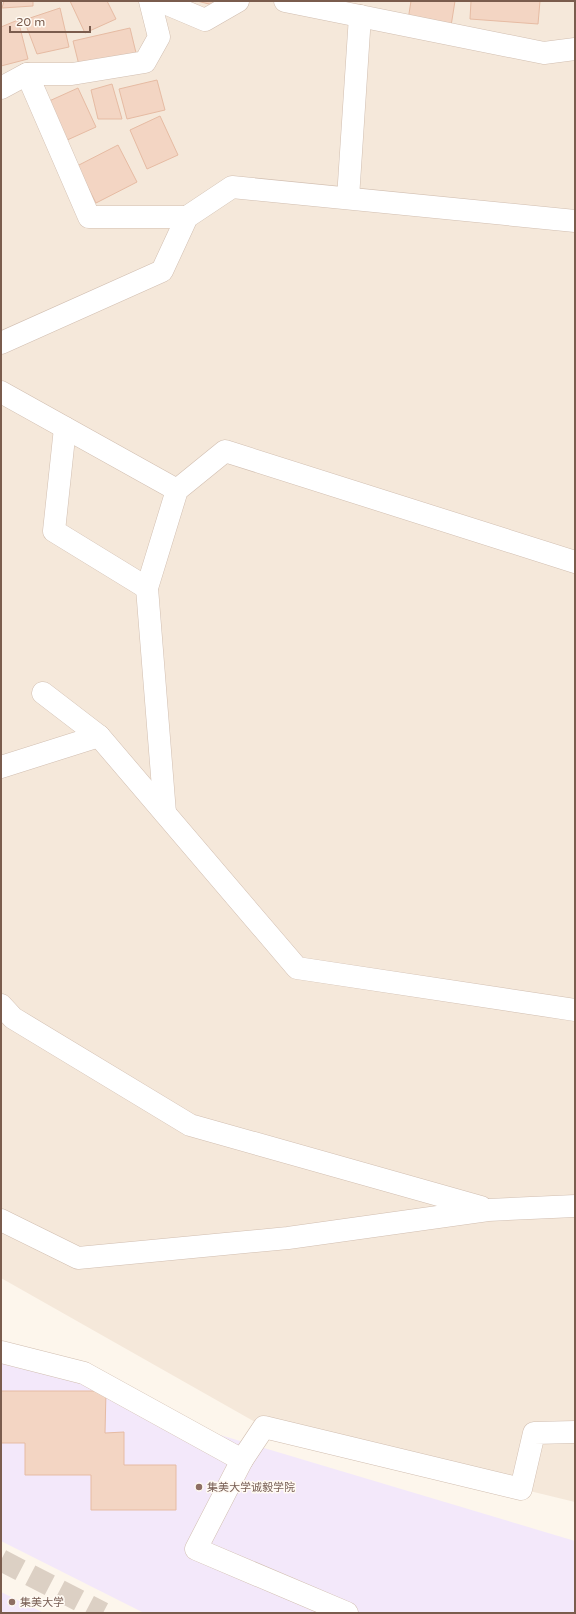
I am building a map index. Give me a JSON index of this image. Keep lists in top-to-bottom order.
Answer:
{
  "places": ["集美大学诚毅学院", "集美大学"],
  "scale_bar": "20 m"
}
